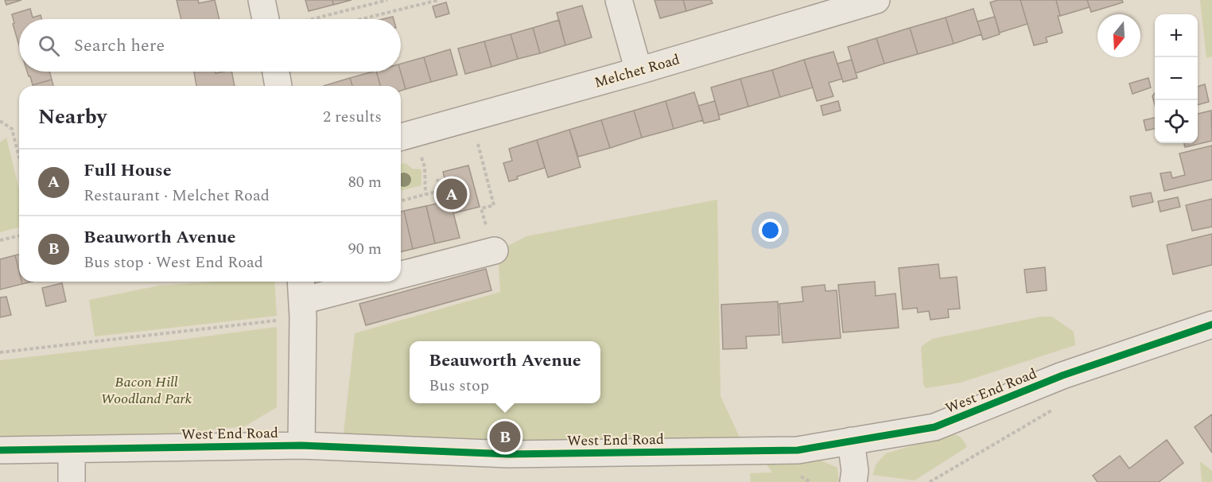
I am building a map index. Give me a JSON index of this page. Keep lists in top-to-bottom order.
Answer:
{
  "streets": {
    "street": ["Melchet Road", "West End Road"]
  },
  "parks": ["Bacon Hill Woodland Park"],
  "north": "bottom",
  "page": {
    "map_buttons": ["+", "−"],
    "search": "Search here",
    "heading": ["Nearby", "2 results"],
    "list": [
      {
        "mark": "A",
        "name": "Full House",
        "note": "Restaurant · Melchet Road",
        "value": "80 m"
      },
      {
        "mark": "B",
        "name": "Beauworth Avenue",
        "note": "Bus stop · West End Road",
        "value": "90 m"
      }
    ],
    "pins": ["A", "B"],
    "popup": ["Beauworth Avenue", "Bus stop"]
  }
}
